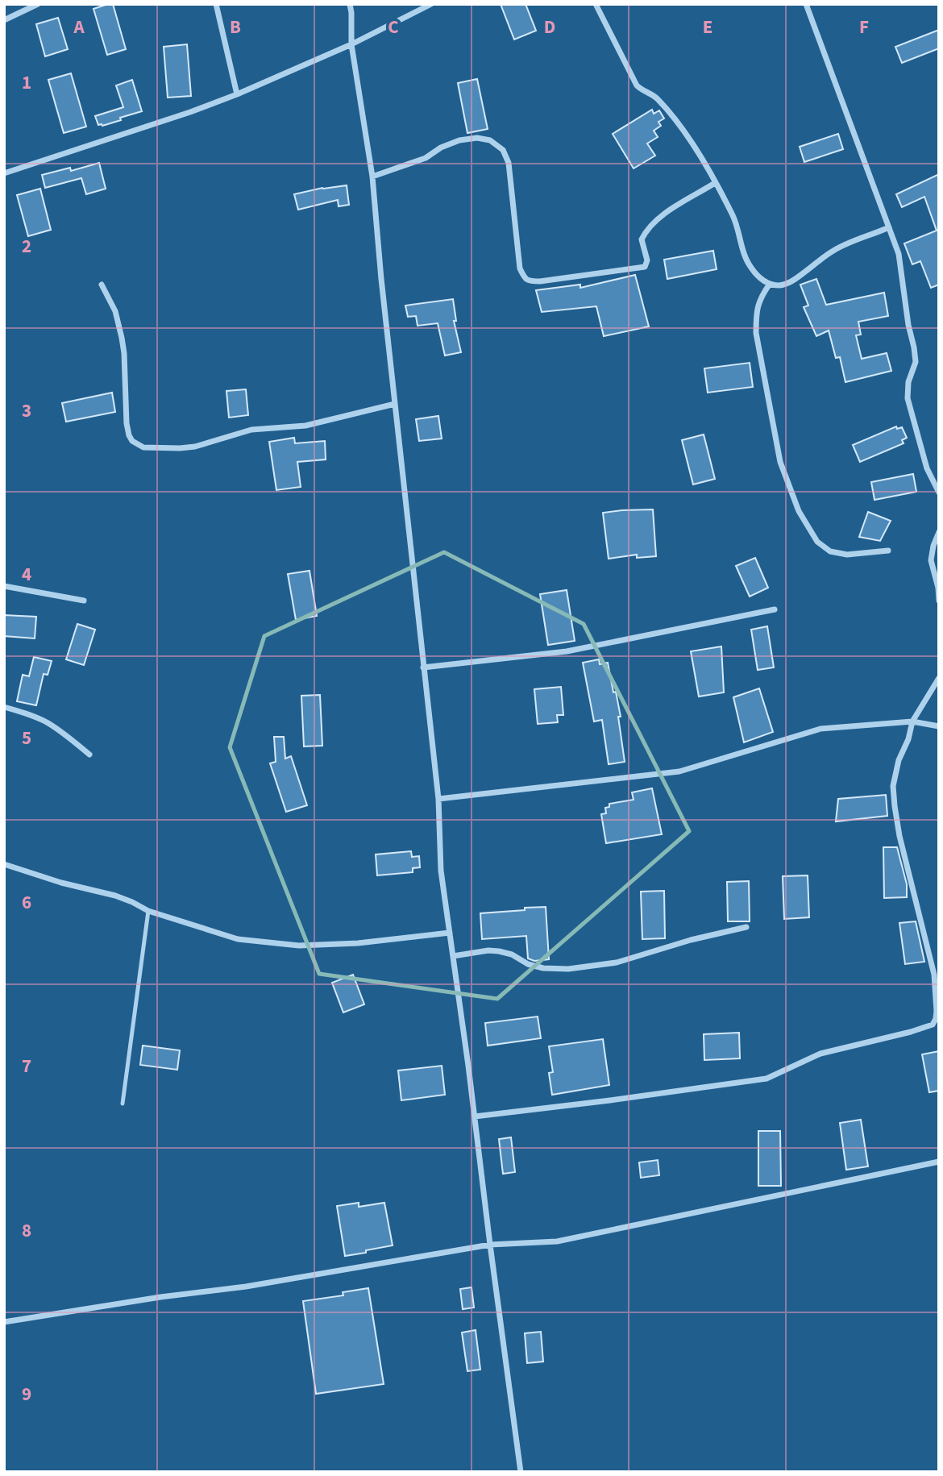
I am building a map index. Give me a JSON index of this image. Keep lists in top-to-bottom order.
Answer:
{
  "grid": {
    "columns": [
      "A",
      "B",
      "C",
      "D",
      "E",
      "F"
    ],
    "rows": [
      "1",
      "2",
      "3",
      "4",
      "5",
      "6",
      "7",
      "8",
      "9"
    ]
  }
}
